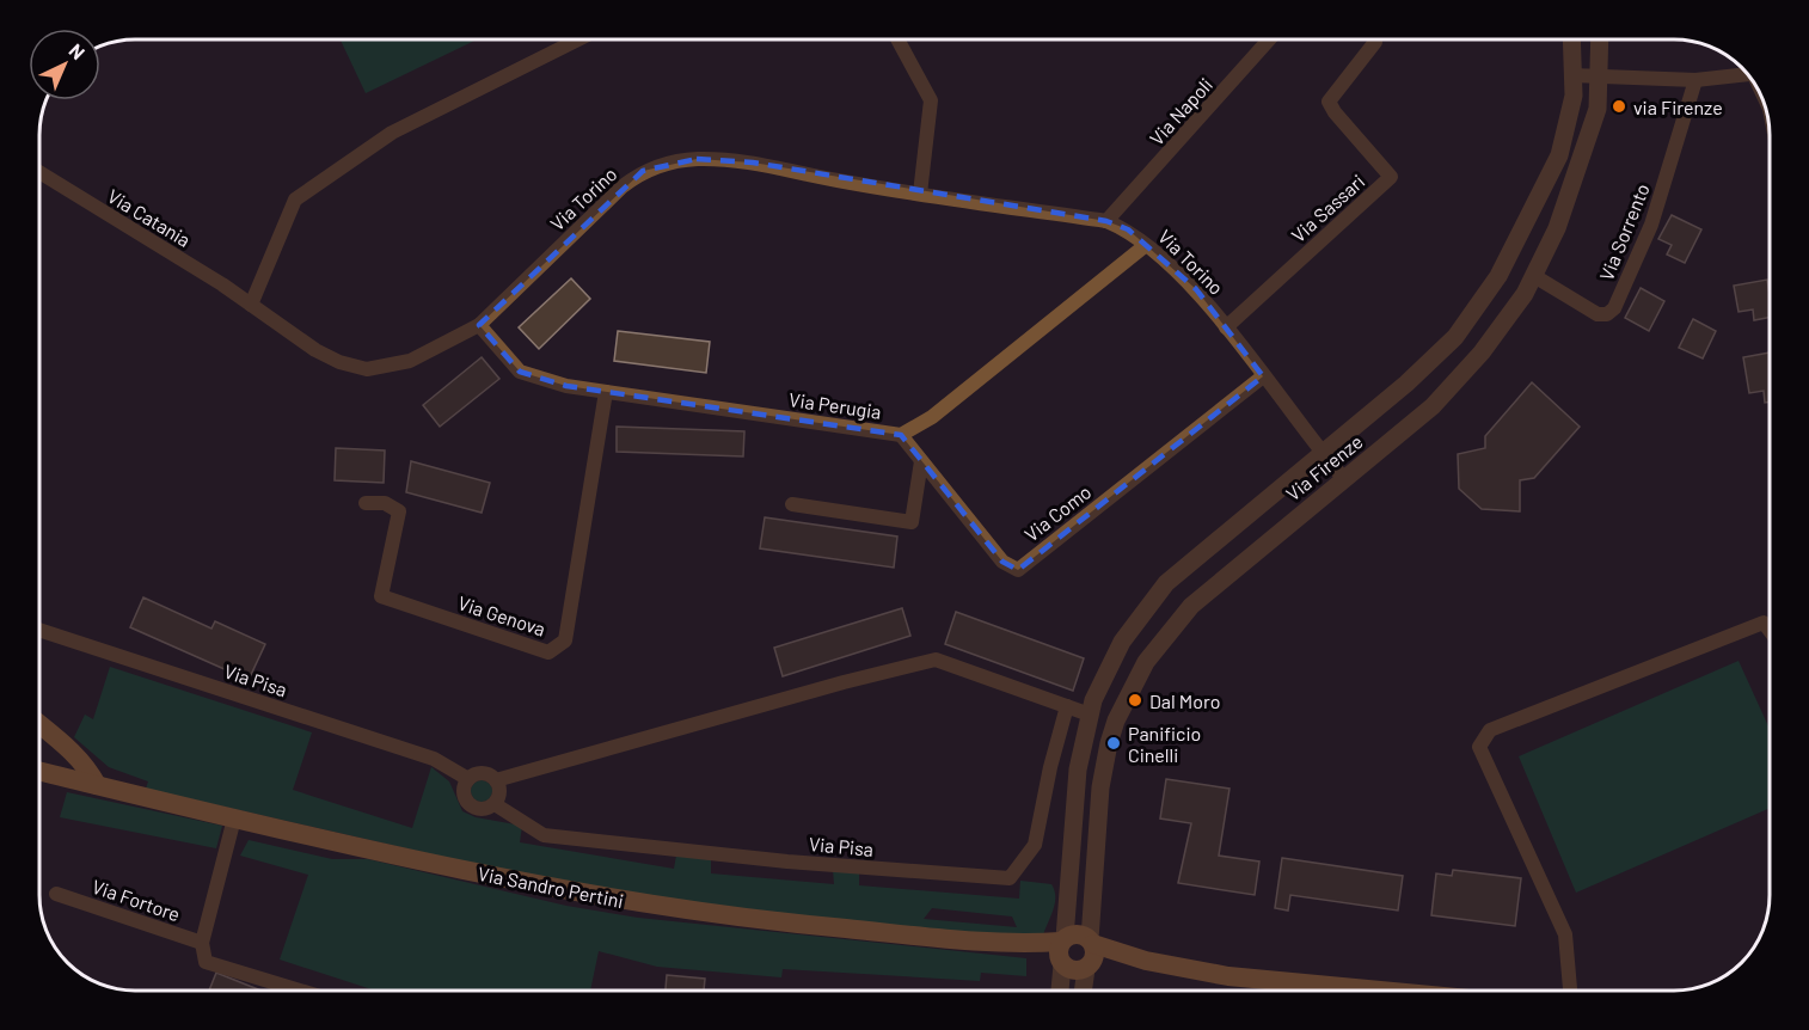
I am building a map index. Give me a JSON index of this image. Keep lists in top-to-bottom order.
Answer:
{
  "streets": {
    "main road": ["Via Sandro Pertini"],
    "street": [
      "Via Napoli",
      "Via Torino",
      "Via Sassari",
      "Via Catania",
      "Via Sorrento",
      "Via Perugia",
      "Via Firenze",
      "Via Como",
      "Via Genova",
      "Via Pisa",
      "Via Fortore"
    ]
  },
  "crossings": [
    ["Via Napoli", "Via Torino"],
    ["Via Torino", "Via Sassari"],
    ["Via Torino", "Via Catania"],
    ["Via Torino", "Via Perugia"],
    ["Via Torino", "Via Firenze"],
    ["Via Torino", "Via Como"],
    ["Via Sorrento", "Via Firenze"],
    ["Via Perugia", "Via Como"],
    ["Via Perugia", "Via Genova"],
    ["Via Firenze", "Via Sandro Pertini"],
    ["Via Sandro Pertini", "Via Fortore"]
  ],
  "places": ["via Firenze", "Dal Moro", "Panificio Cinelli"],
  "north": "top right"
}
